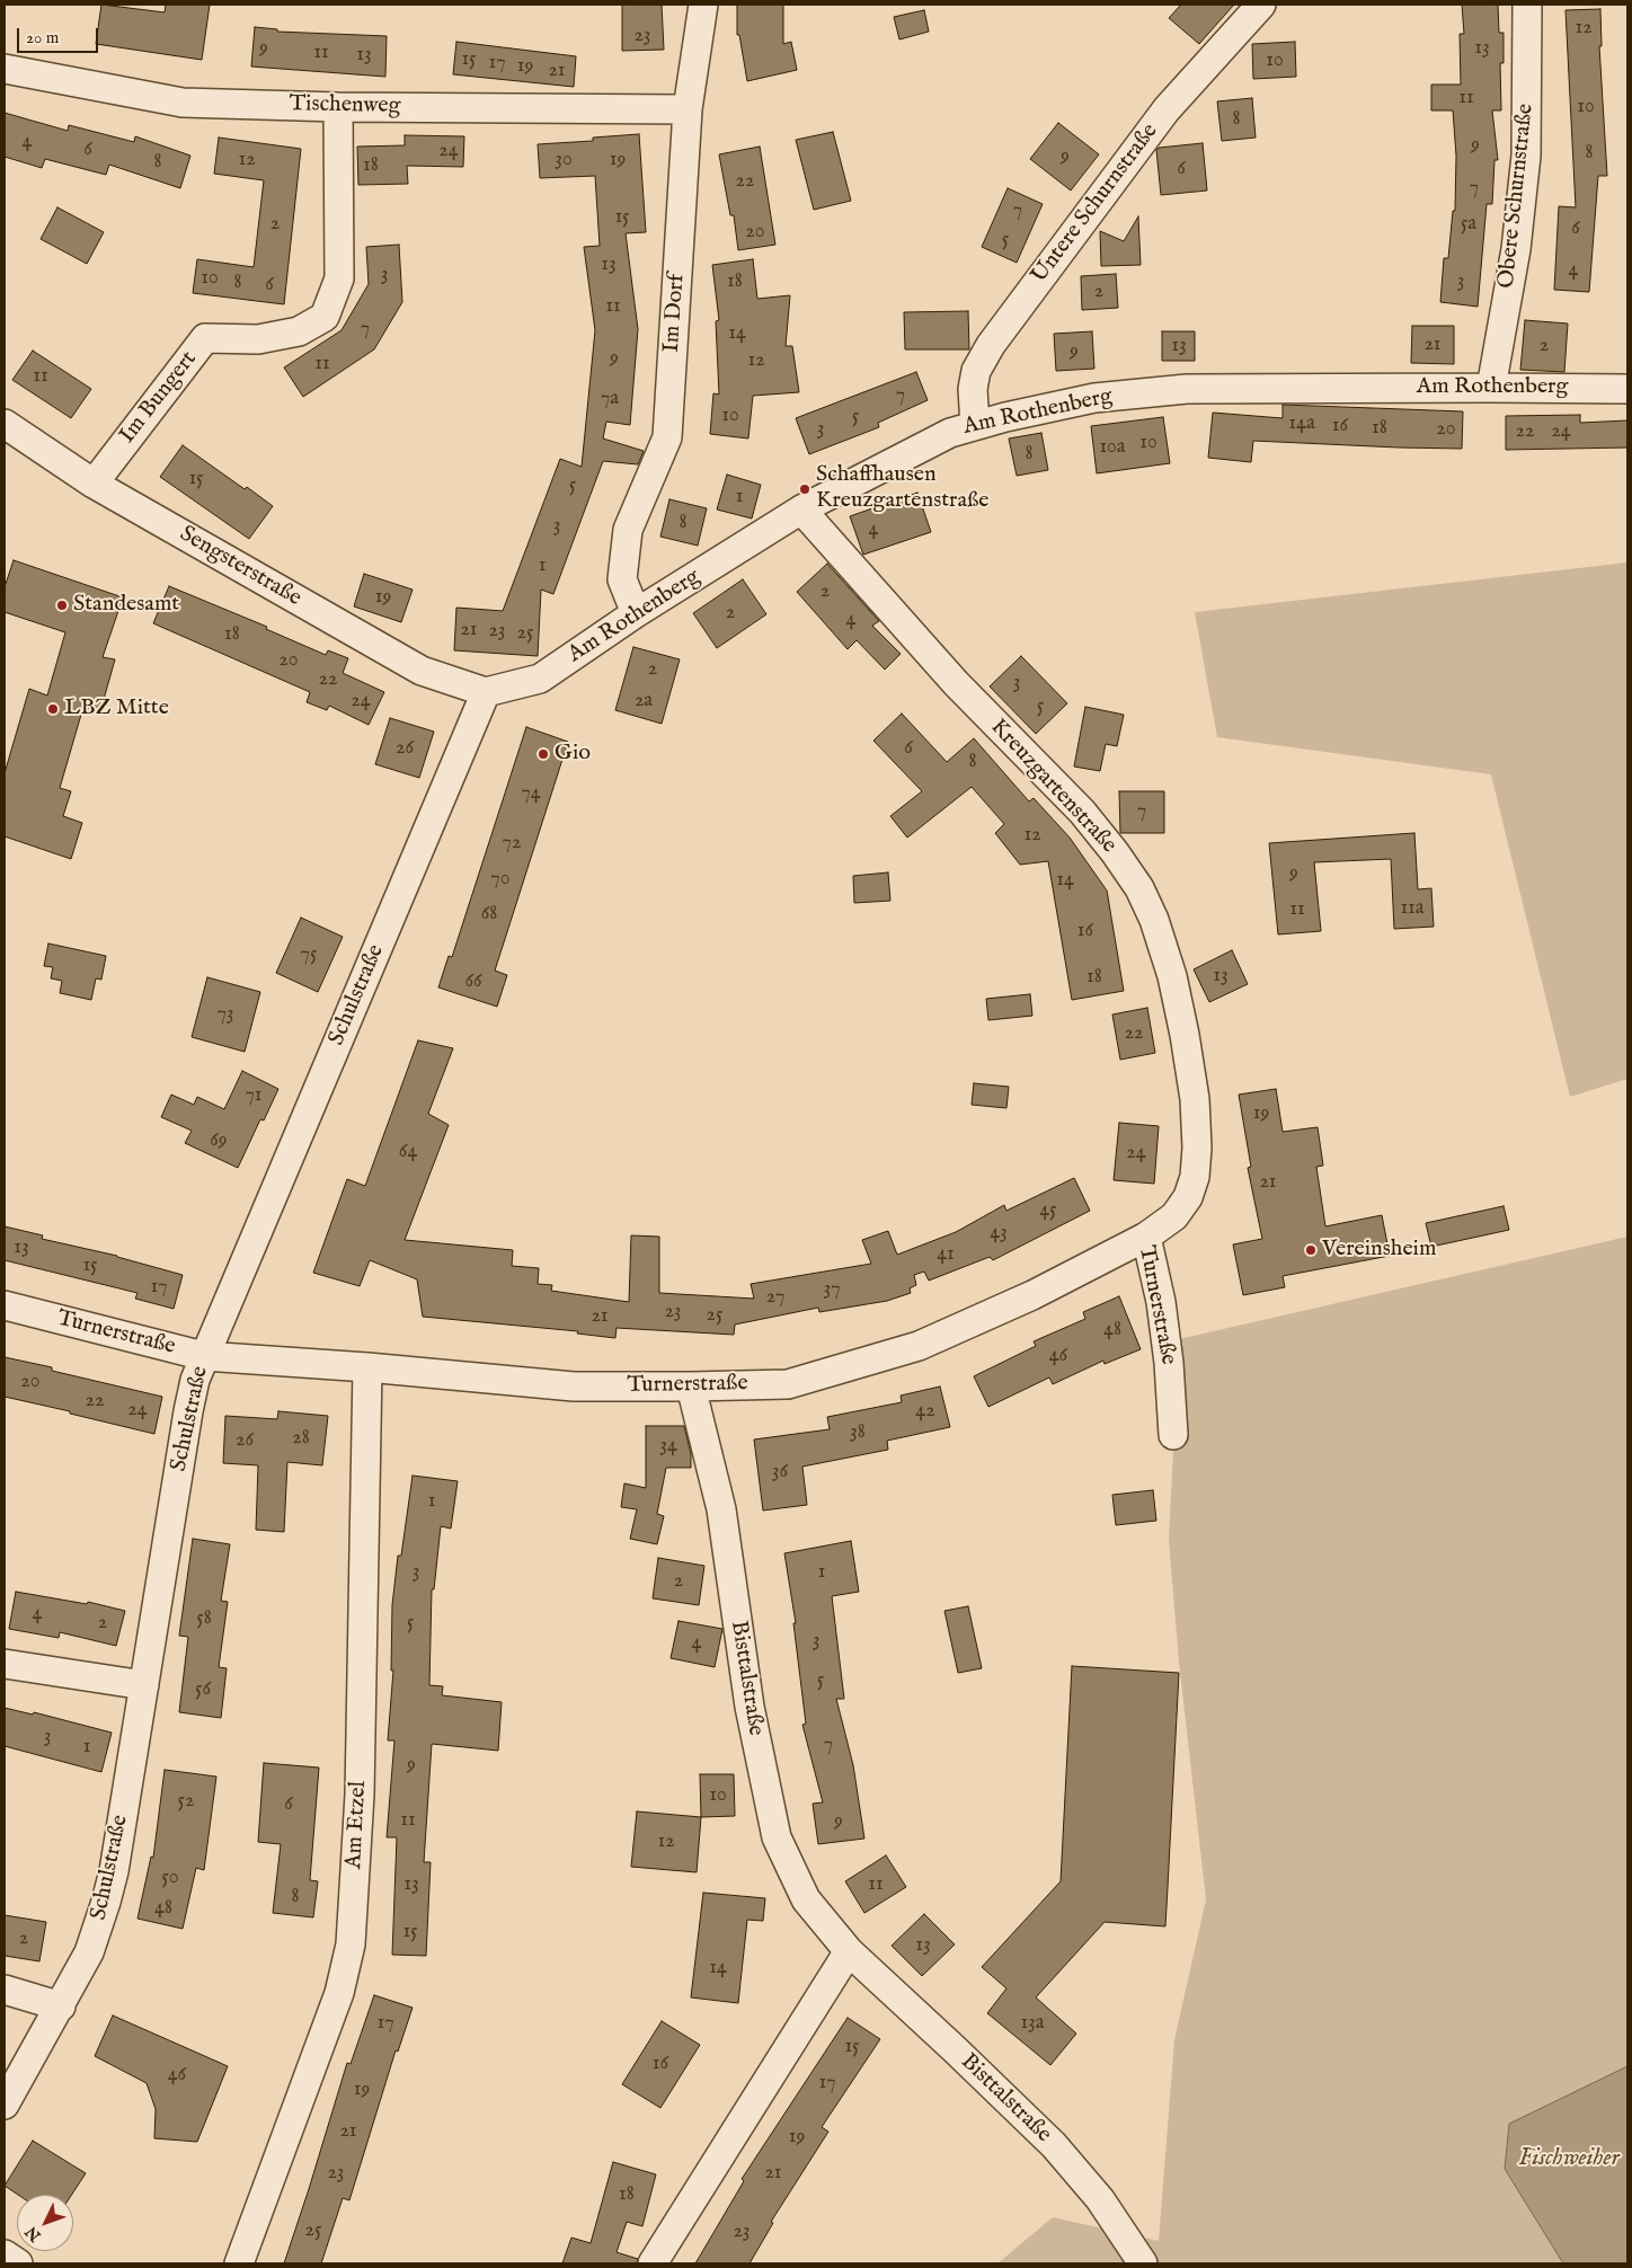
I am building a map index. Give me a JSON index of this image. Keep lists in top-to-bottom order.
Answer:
{
  "streets": {
    "street": [
      "Tischenweg",
      "Obere Schurnstraße",
      "Untere Schurnstraße",
      "Im Dorf",
      "Am Rothenberg",
      "Im Bungert",
      "Sengsterstraße",
      "Kreuzgartenstraße",
      "Schulstraße",
      "Turnerstraße",
      "Bisttalstraße",
      "Am Etzel"
    ]
  },
  "crossings": [
    ["Tischenweg", "Im Dorf"],
    ["Tischenweg", "Im Bungert"],
    ["Obere Schurnstraße", "Am Rothenberg"],
    ["Untere Schurnstraße", "Am Rothenberg"],
    ["Im Dorf", "Am Rothenberg"],
    ["Am Rothenberg", "Sengsterstraße"],
    ["Am Rothenberg", "Kreuzgartenstraße"],
    ["Am Rothenberg", "Schulstraße"],
    ["Im Bungert", "Sengsterstraße"],
    ["Sengsterstraße", "Schulstraße"],
    ["Kreuzgartenstraße", "Turnerstraße"],
    ["Schulstraße", "Turnerstraße"],
    ["Turnerstraße", "Bisttalstraße"],
    ["Turnerstraße", "Am Etzel"]
  ],
  "water": ["Fischweiher"],
  "places": [
    "Schaffhausen Kreuzgartenstraße",
    "Standesamt",
    "LBZ Mitte",
    "Gio",
    "Vereinsheim"
  ],
  "house_numbers": [
    "12",
    "23",
    "9",
    "13",
    "11",
    "13",
    "15",
    "10",
    "17",
    "19",
    "21",
    "11",
    "10",
    "8",
    "4",
    "9",
    "6",
    "24",
    "8",
    "9",
    "12",
    "30",
    "19",
    "8",
    "18",
    "6",
    "22",
    "7",
    "7",
    "15",
    "2",
    "5a",
    "6",
    "20",
    "5",
    "13",
    "4",
    "3",
    "10",
    "18",
    "3",
    "8",
    "6",
    "2",
    "11",
    "7",
    "14",
    "21",
    "13",
    "2",
    "9",
    "9",
    "12",
    "11",
    "11",
    "7",
    "7a",
    "10",
    "5",
    "14a",
    "16",
    "18",
    "3",
    "20",
    "22",
    "24",
    "10",
    "10a",
    "8",
    "15",
    "5",
    "1",
    "8",
    "3",
    "4",
    "1",
    "2",
    "19",
    "2",
    "4",
    "21",
    "23",
    "25",
    "18",
    "20",
    "2",
    "22",
    "3",
    "24",
    "2a",
    "5",
    "26",
    "6",
    "8",
    "74",
    "7",
    "12",
    "72",
    "9",
    "70",
    "14",
    "11a",
    "11",
    "68",
    "16",
    "75",
    "13",
    "18",
    "66",
    "73",
    "22",
    "71",
    "19",
    "69",
    "64",
    "24",
    "21",
    "45",
    "43",
    "13",
    "41",
    "15",
    "17",
    "37",
    "27",
    "23",
    "25",
    "21",
    "48",
    "46",
    "20",
    "22",
    "24",
    "42",
    "38",
    "28",
    "26",
    "34",
    "36",
    "1",
    "3",
    "1",
    "2",
    "4",
    "58",
    "2",
    "5",
    "3",
    "4",
    "5",
    "56",
    "3",
    "7",
    "1",
    "9",
    "10",
    "52",
    "6",
    "11",
    "9",
    "12",
    "50",
    "13",
    "11",
    "8",
    "48",
    "15",
    "2",
    "13",
    "14",
    "17",
    "13a",
    "15",
    "16",
    "46",
    "17",
    "19",
    "21",
    "19",
    "23",
    "21",
    "18",
    "25",
    "23"
  ],
  "scale_bar": "20 m",
  "north": "bottom left"
}
